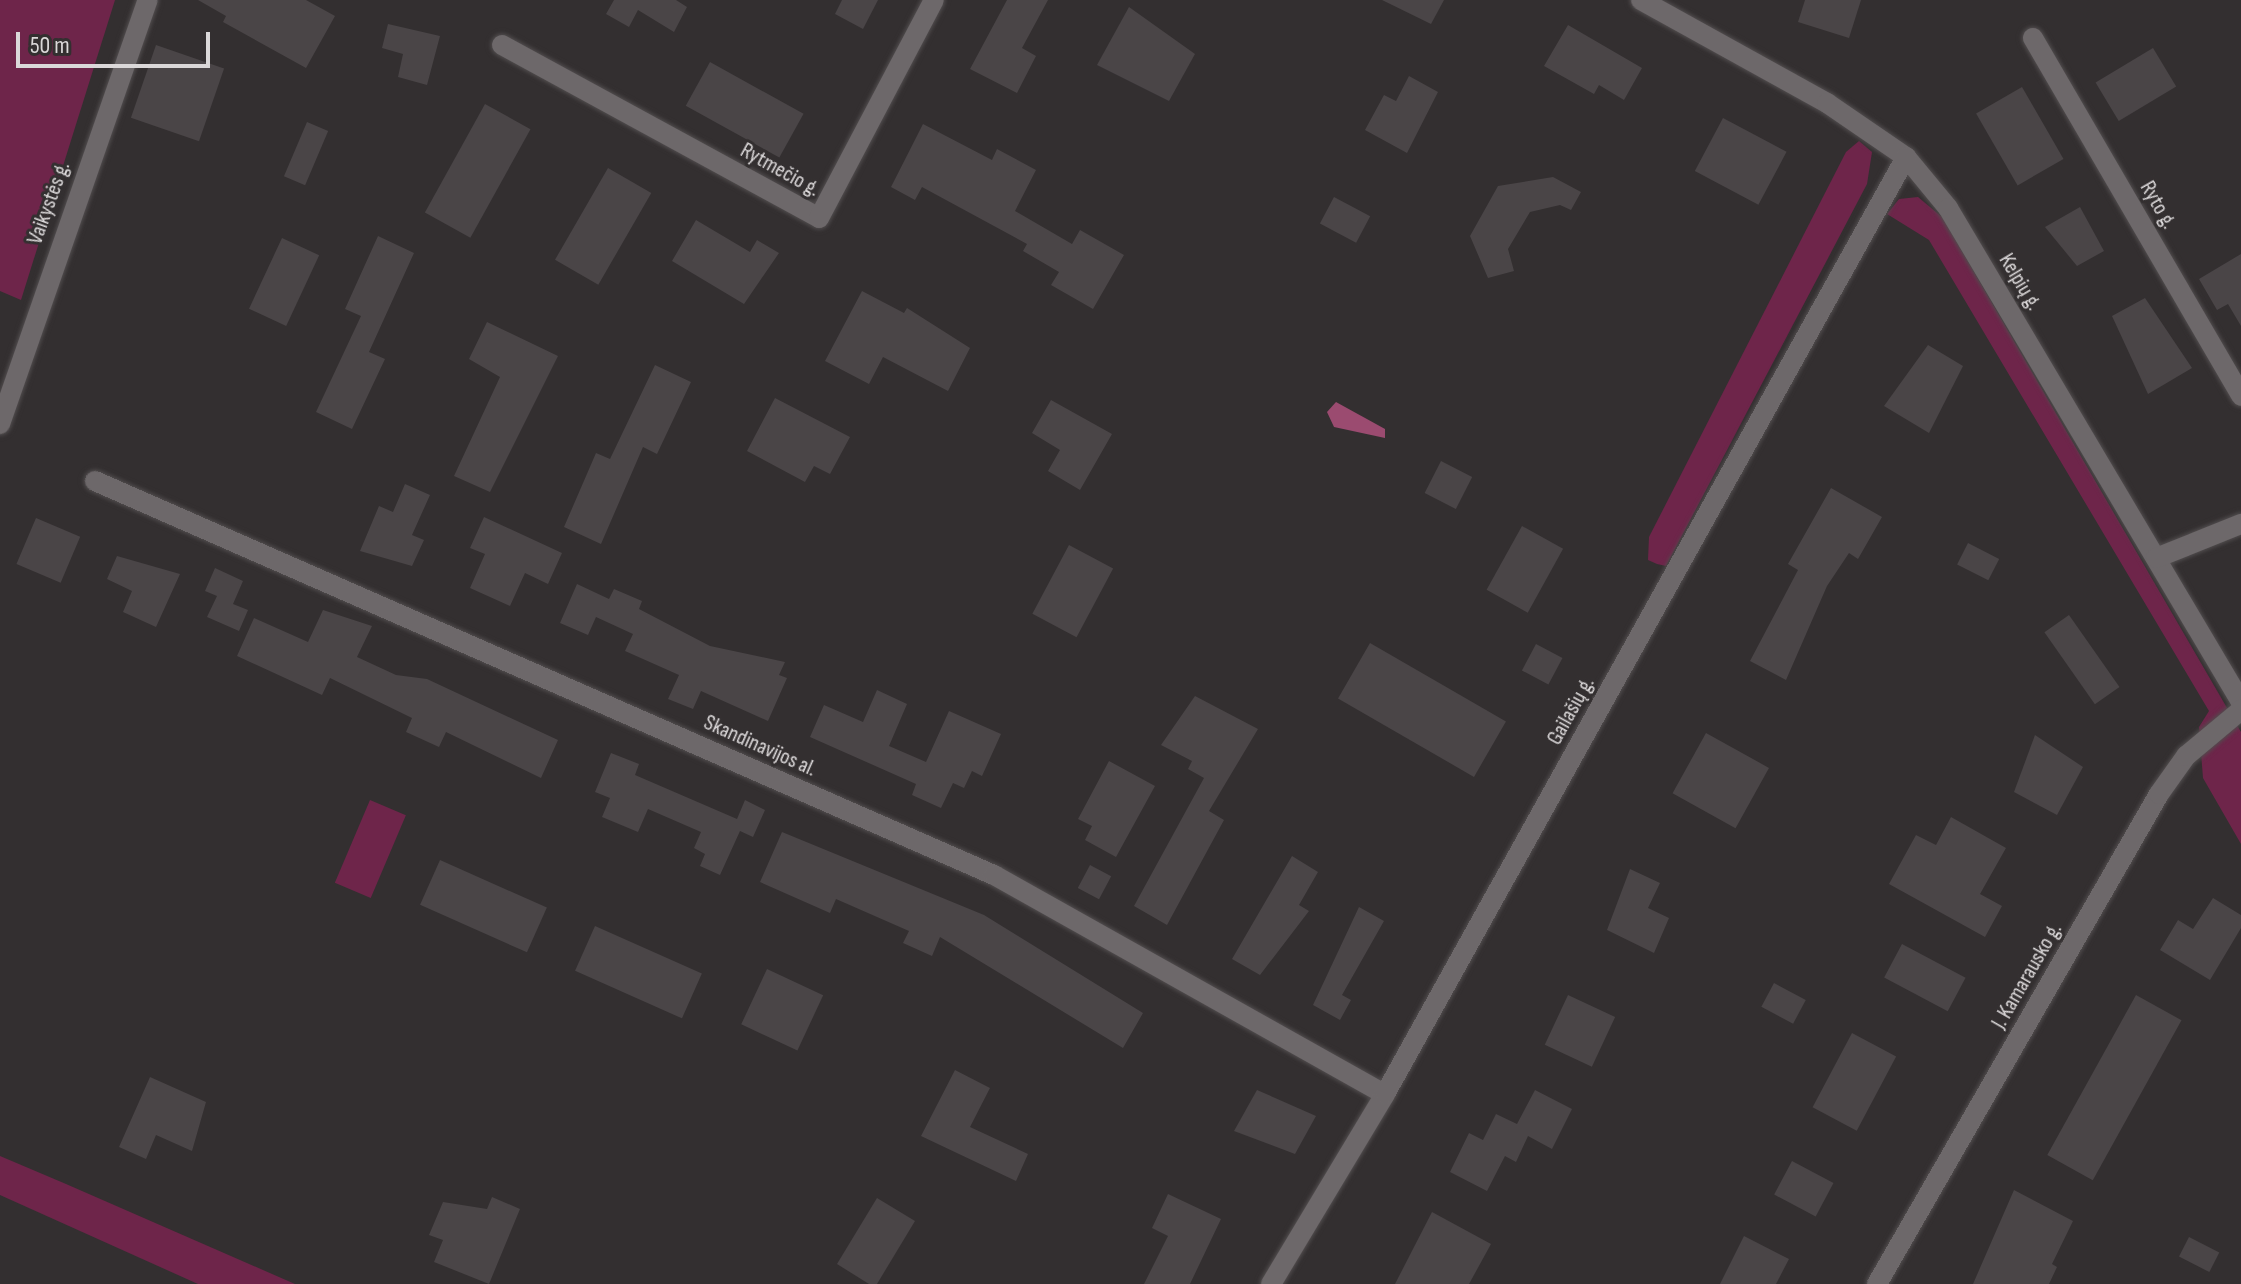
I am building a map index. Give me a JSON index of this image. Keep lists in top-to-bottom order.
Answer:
{
  "streets": {
    "street": [
      "Rytmečio g.",
      "Vaikystės g.",
      "Ryto g.",
      "Kelpių g.",
      "Gailašių g.",
      "Skandinavijos al.",
      "J. Kamarausko g."
    ]
  },
  "crossings": [
    ["Kelpių g.", "Gailašių g."],
    ["Gailašių g.", "Skandinavijos al."]
  ],
  "scale_bar": "50 m"
}
